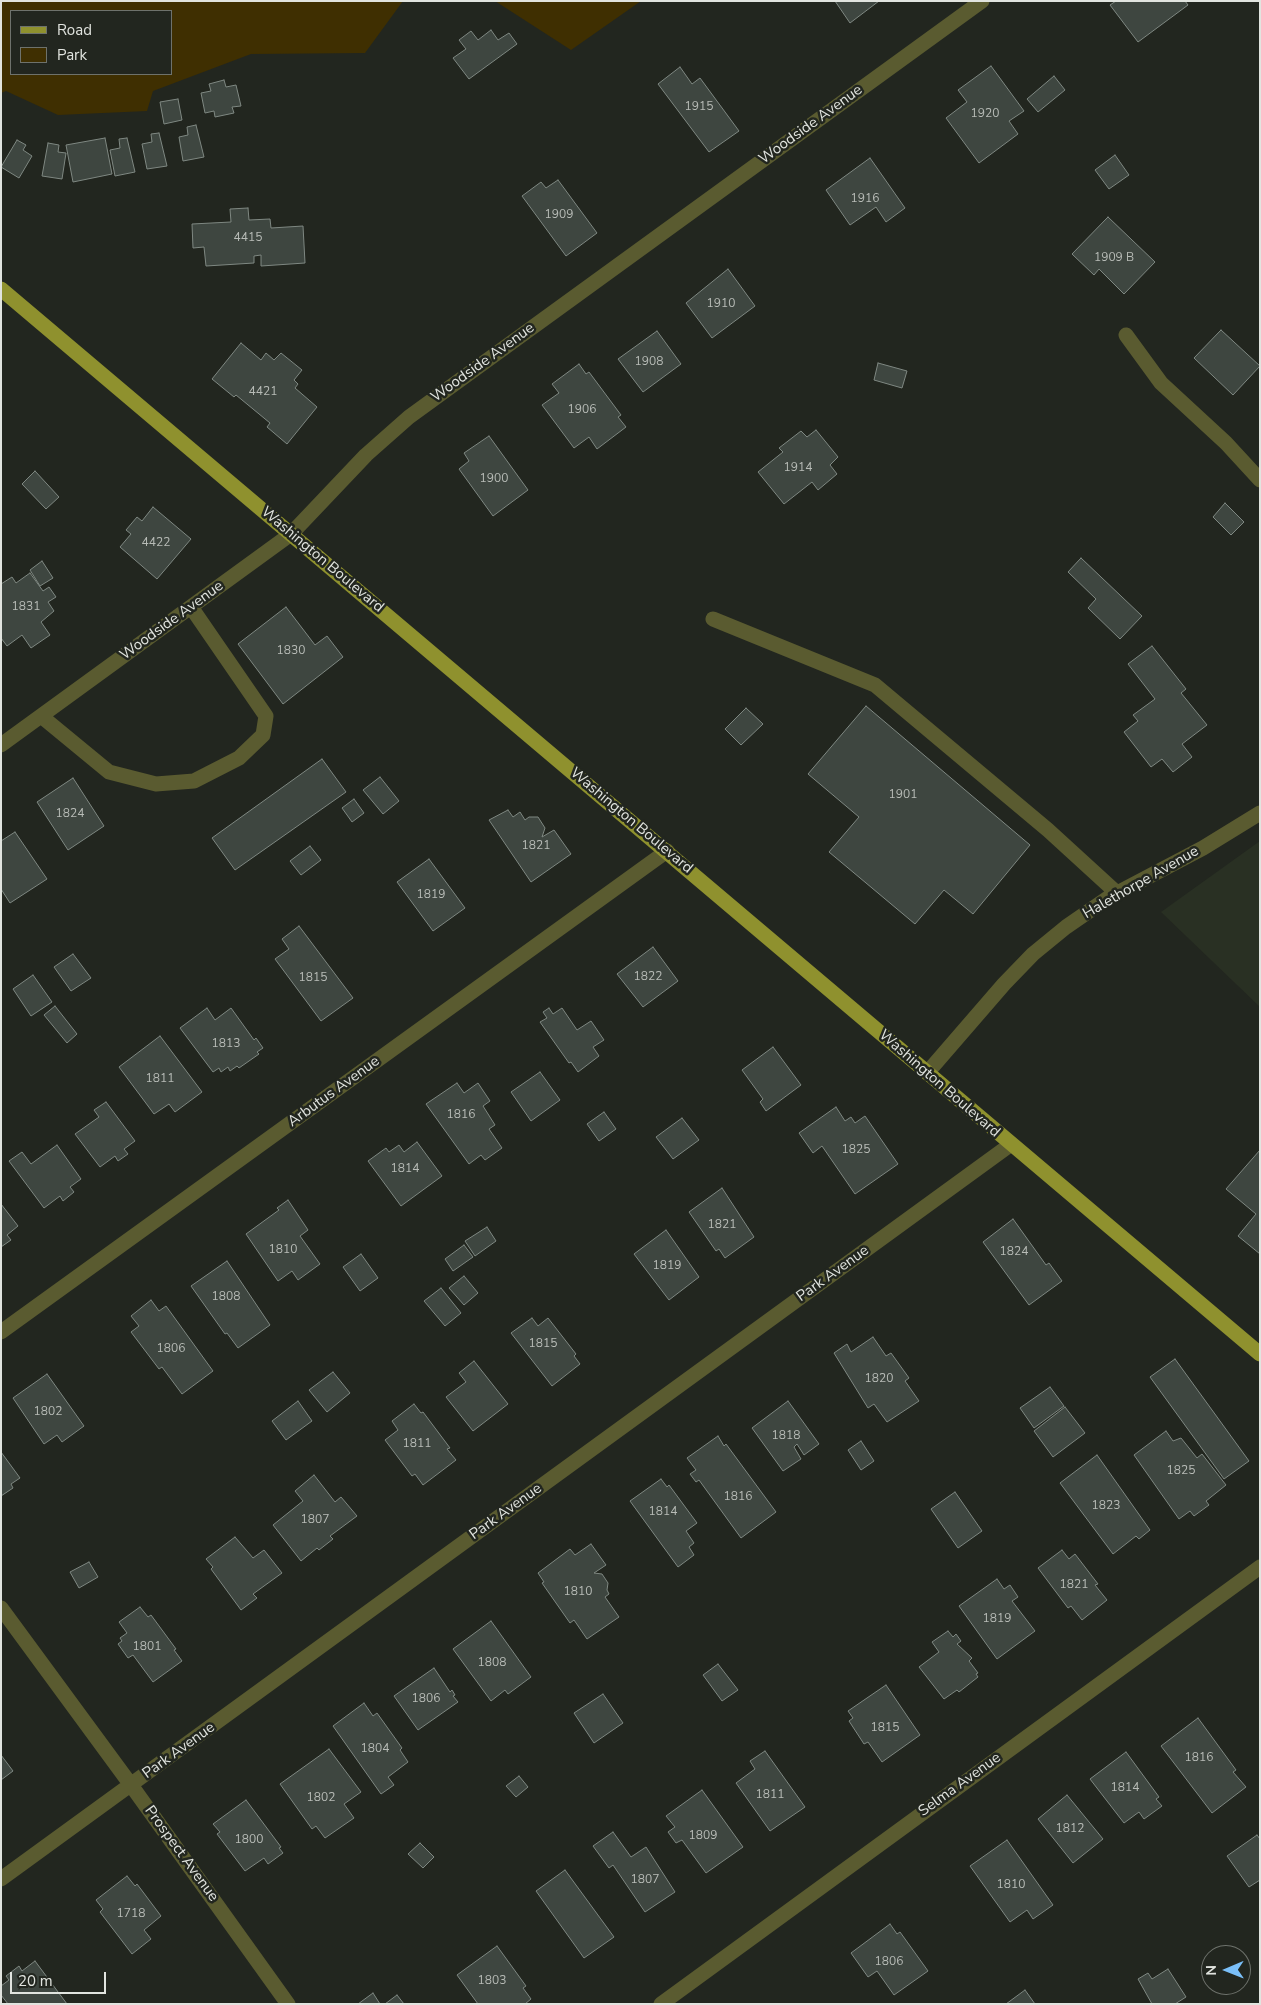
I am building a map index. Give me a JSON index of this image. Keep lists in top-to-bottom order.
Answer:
{
  "streets": {
    "main road": ["Washington Boulevard"],
    "street": [
      "Woodside Avenue",
      "Halethorpe Avenue",
      "Arbutus Avenue",
      "Park Avenue",
      "Selma Avenue",
      "Prospect Avenue"
    ]
  },
  "crossings": [
    ["Woodside Avenue", "Washington Boulevard"],
    ["Washington Boulevard", "Halethorpe Avenue"],
    ["Washington Boulevard", "Arbutus Avenue"],
    ["Washington Boulevard", "Park Avenue"],
    ["Park Avenue", "Prospect Avenue"]
  ],
  "house_numbers": [
    "1915",
    "1920",
    "1916",
    "1909",
    "4415",
    "1909 B",
    "1910",
    "1908",
    "4421",
    "1906",
    "1914",
    "1900",
    "4422",
    "1831",
    "1830",
    "1901",
    "1824",
    "1821",
    "1819",
    "1822",
    "1815",
    "1813",
    "1811",
    "1816",
    "1825",
    "1814",
    "1821",
    "1810",
    "1824",
    "1819",
    "1808",
    "1815",
    "1806",
    "1820",
    "1802",
    "1818",
    "1811",
    "1825",
    "1816",
    "1823",
    "1814",
    "1807",
    "1821",
    "1810",
    "1819",
    "1801",
    "1808",
    "1806",
    "1815",
    "1804",
    "1816",
    "1814",
    "1811",
    "1802",
    "1812",
    "1809",
    "1800",
    "1807",
    "1810",
    "1718",
    "1806",
    "1803"
  ],
  "legend": ["Road", "Park"],
  "scale_bar": "20 m",
  "north": "left"
}
